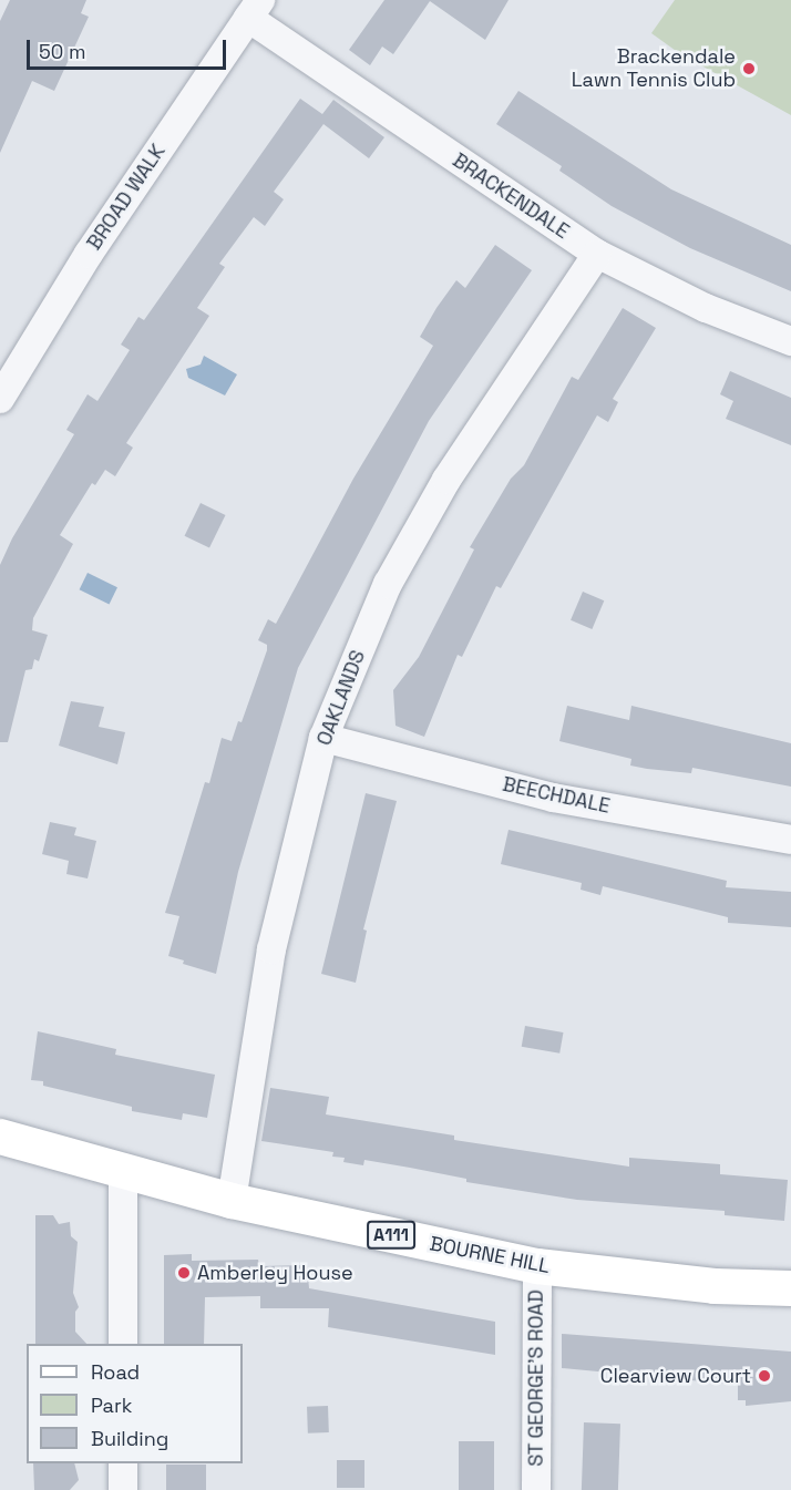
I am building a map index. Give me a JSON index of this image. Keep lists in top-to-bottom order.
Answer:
{
  "streets": {
    "main road": ["A111", "BOURNE HILL"],
    "street": [
      "BRACKENDALE",
      "BROAD WALK",
      "OAKLANDS",
      "BEECHDALE",
      "ST GEORGE'S ROAD"
    ]
  },
  "crossings": [
    ["BRACKENDALE", "BROAD WALK"],
    ["BRACKENDALE", "OAKLANDS"],
    ["OAKLANDS", "BEECHDALE"],
    ["OAKLANDS", "BOURNE HILL"],
    ["BOURNE HILL", "ST GEORGE'S ROAD"]
  ],
  "places": ["Brackendale Lawn Tennis Club", "Amberley House", "Clearview Court"],
  "legend": ["Road", "Park", "Building"],
  "scale_bar": "50 m"
}
